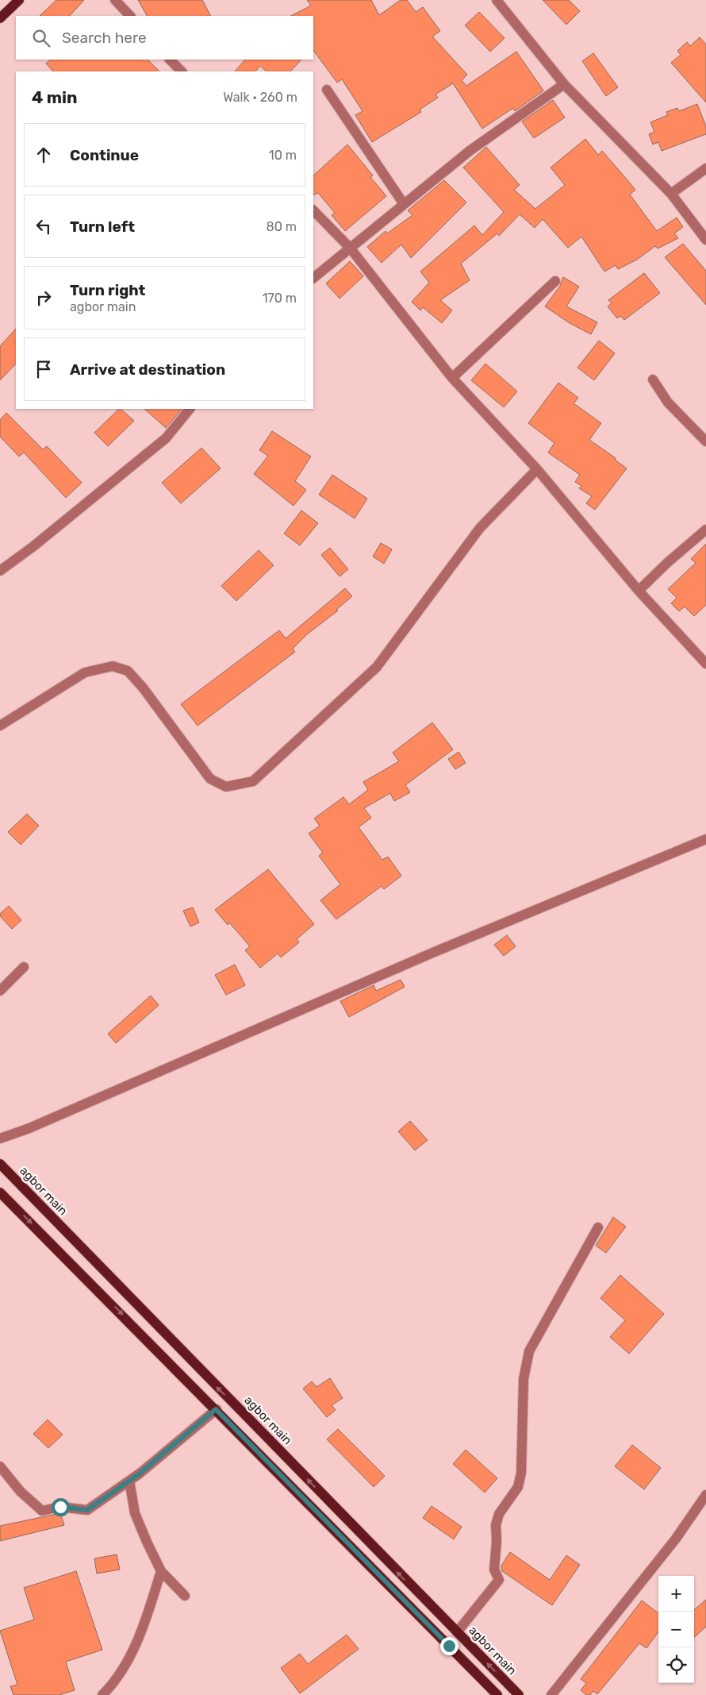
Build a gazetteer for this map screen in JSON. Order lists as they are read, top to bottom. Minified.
{"streets":{"main road":["agbor main"]},"page":{"search":"Search here","heading":["4 min","Walk · 260 m"],"list":[["Continue","10 m"],["Turn left","80 m"],["Turn right","agbor main","170 m"],"Arrive at destination"],"map_buttons":["+","−"]}}
